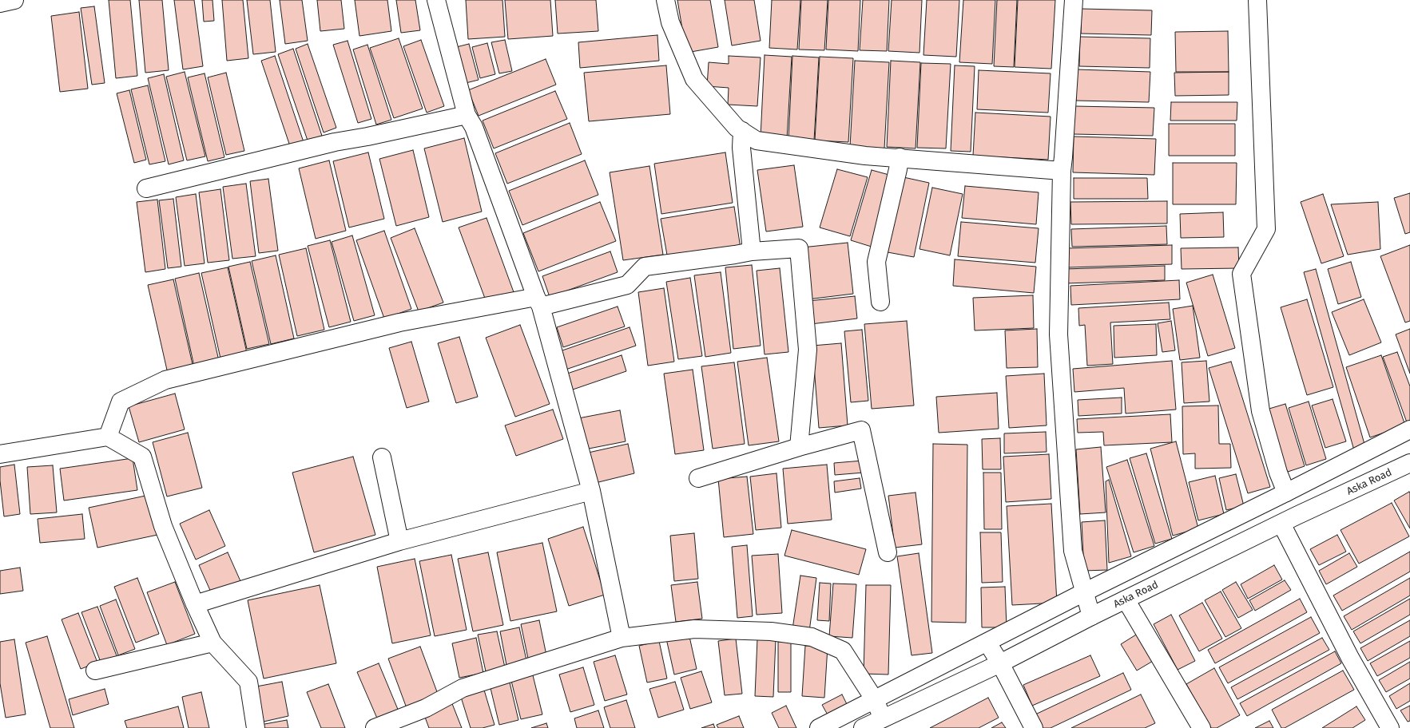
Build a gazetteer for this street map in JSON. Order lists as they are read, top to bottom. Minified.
{"streets":{"main road":["Aska Road"]}}
